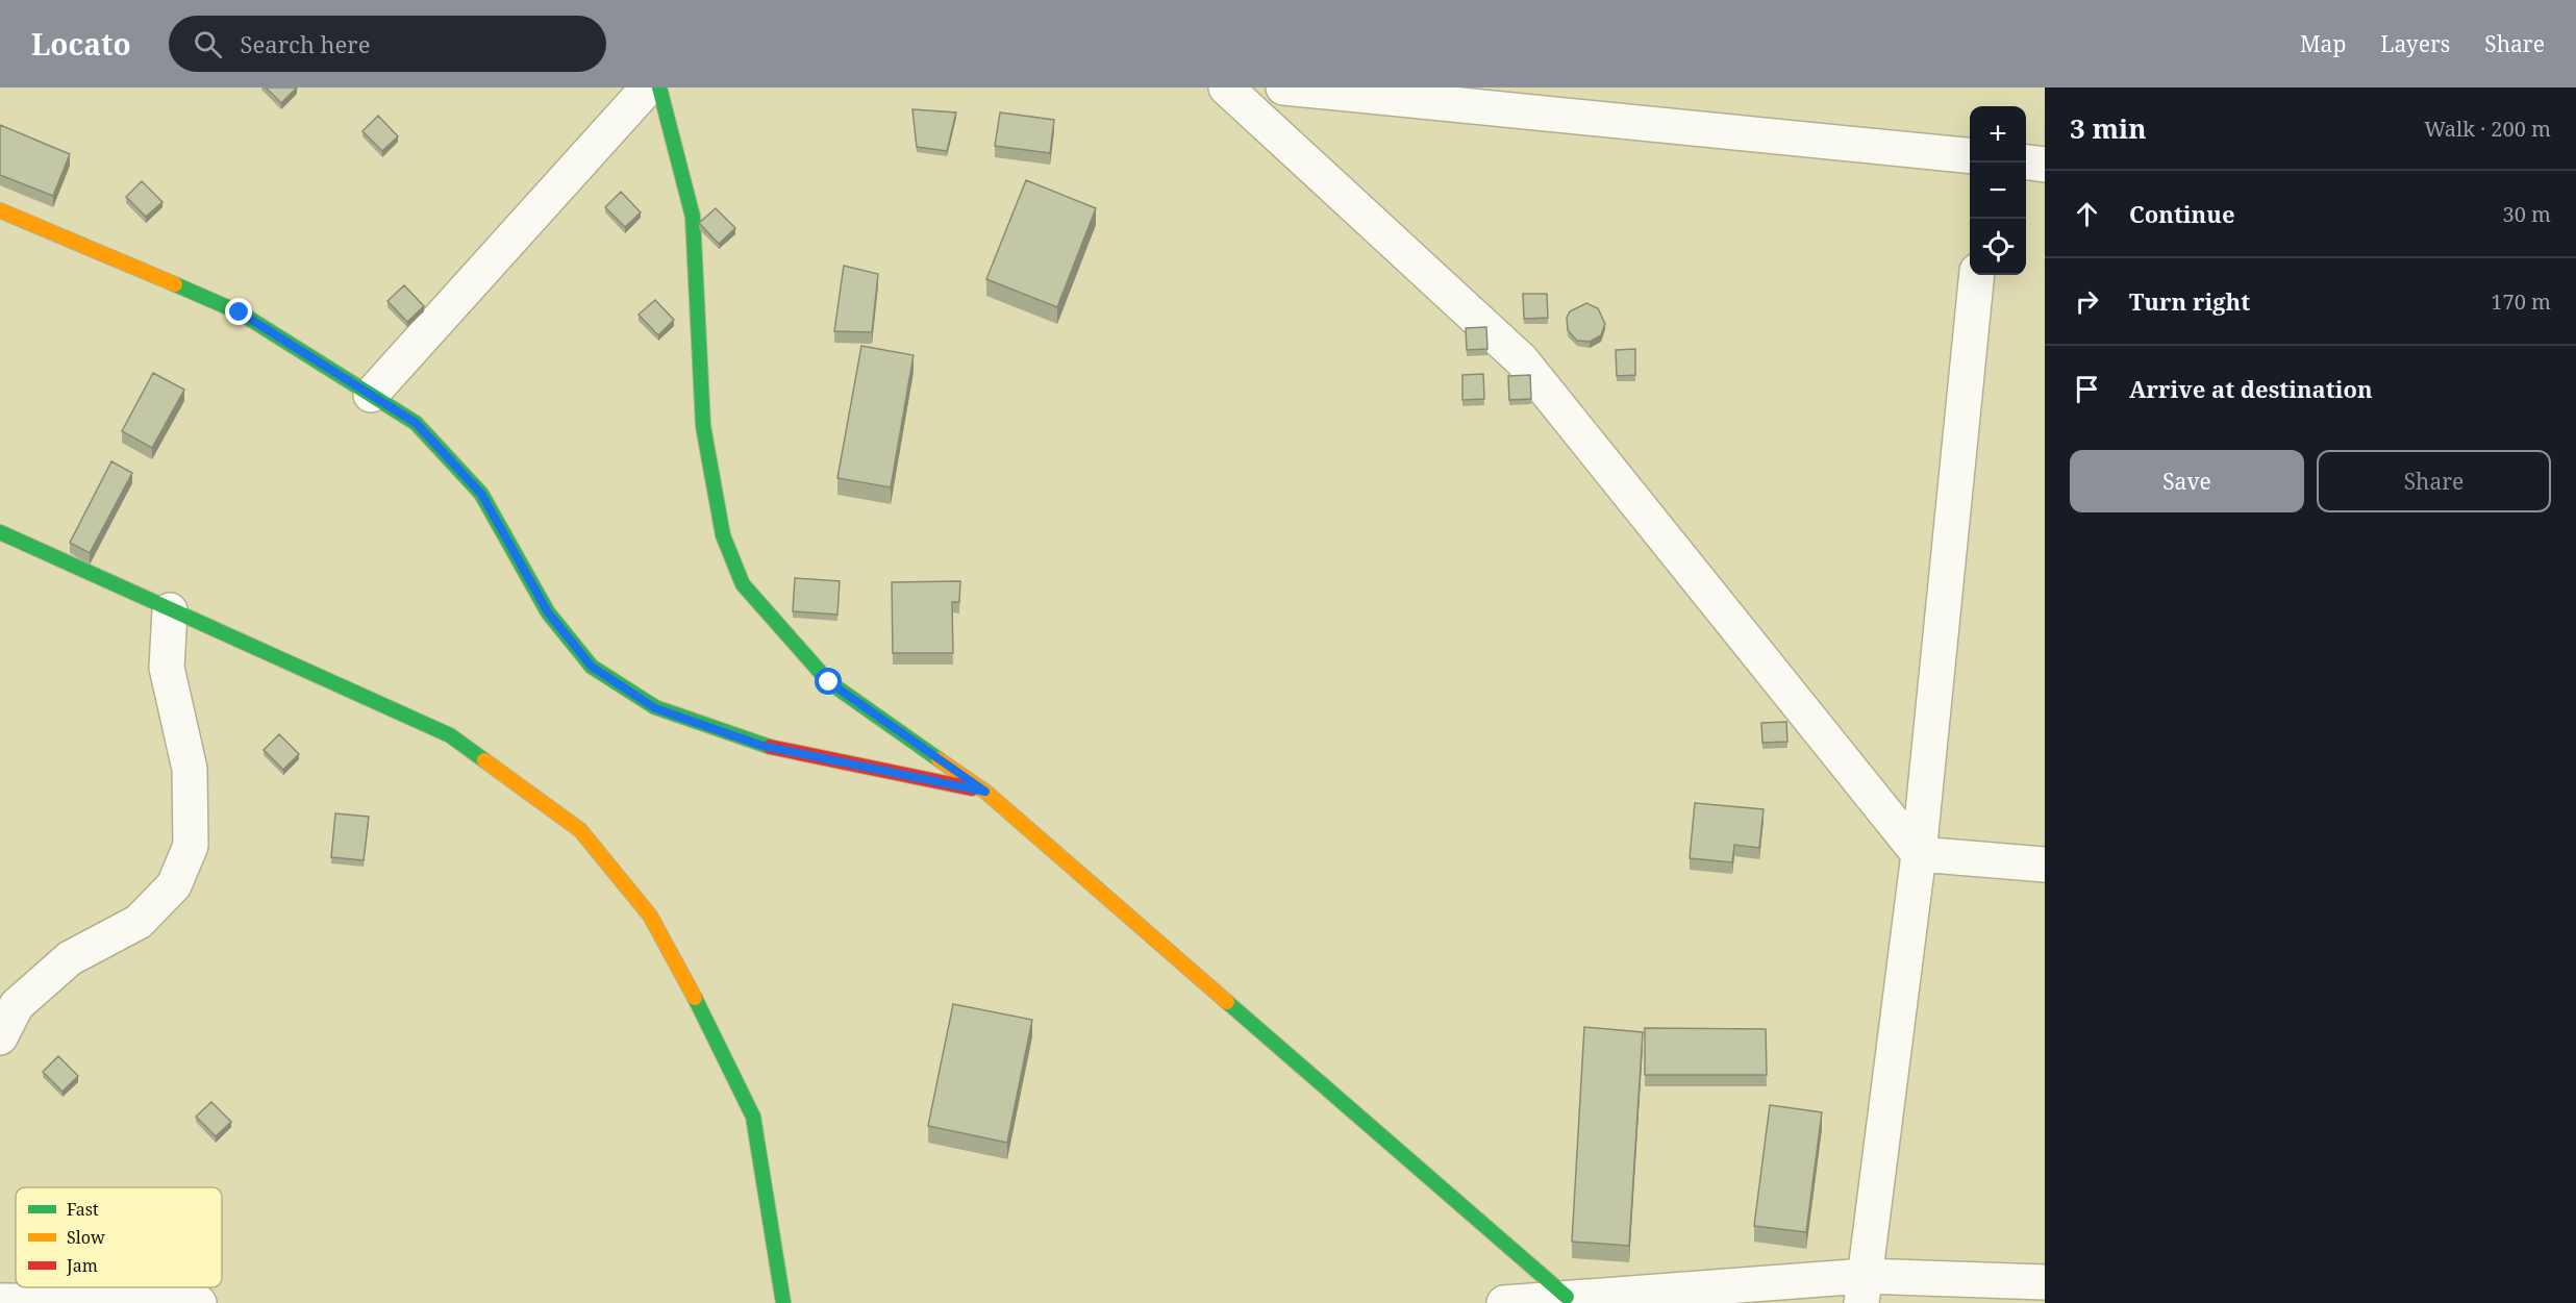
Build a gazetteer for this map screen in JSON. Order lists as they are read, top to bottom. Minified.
{"legend":["Fast","Slow","Jam"],"page":{"header":"Locato","search":"Search here","nav":["Map","Layers","Share"],"heading":["3 min","Walk · 200 m"],"map_buttons":["+","−"],"list":[["Continue","30 m"],["Turn right","170 m"],"Arrive at destination"],"buttons":["Save","Share"]}}
